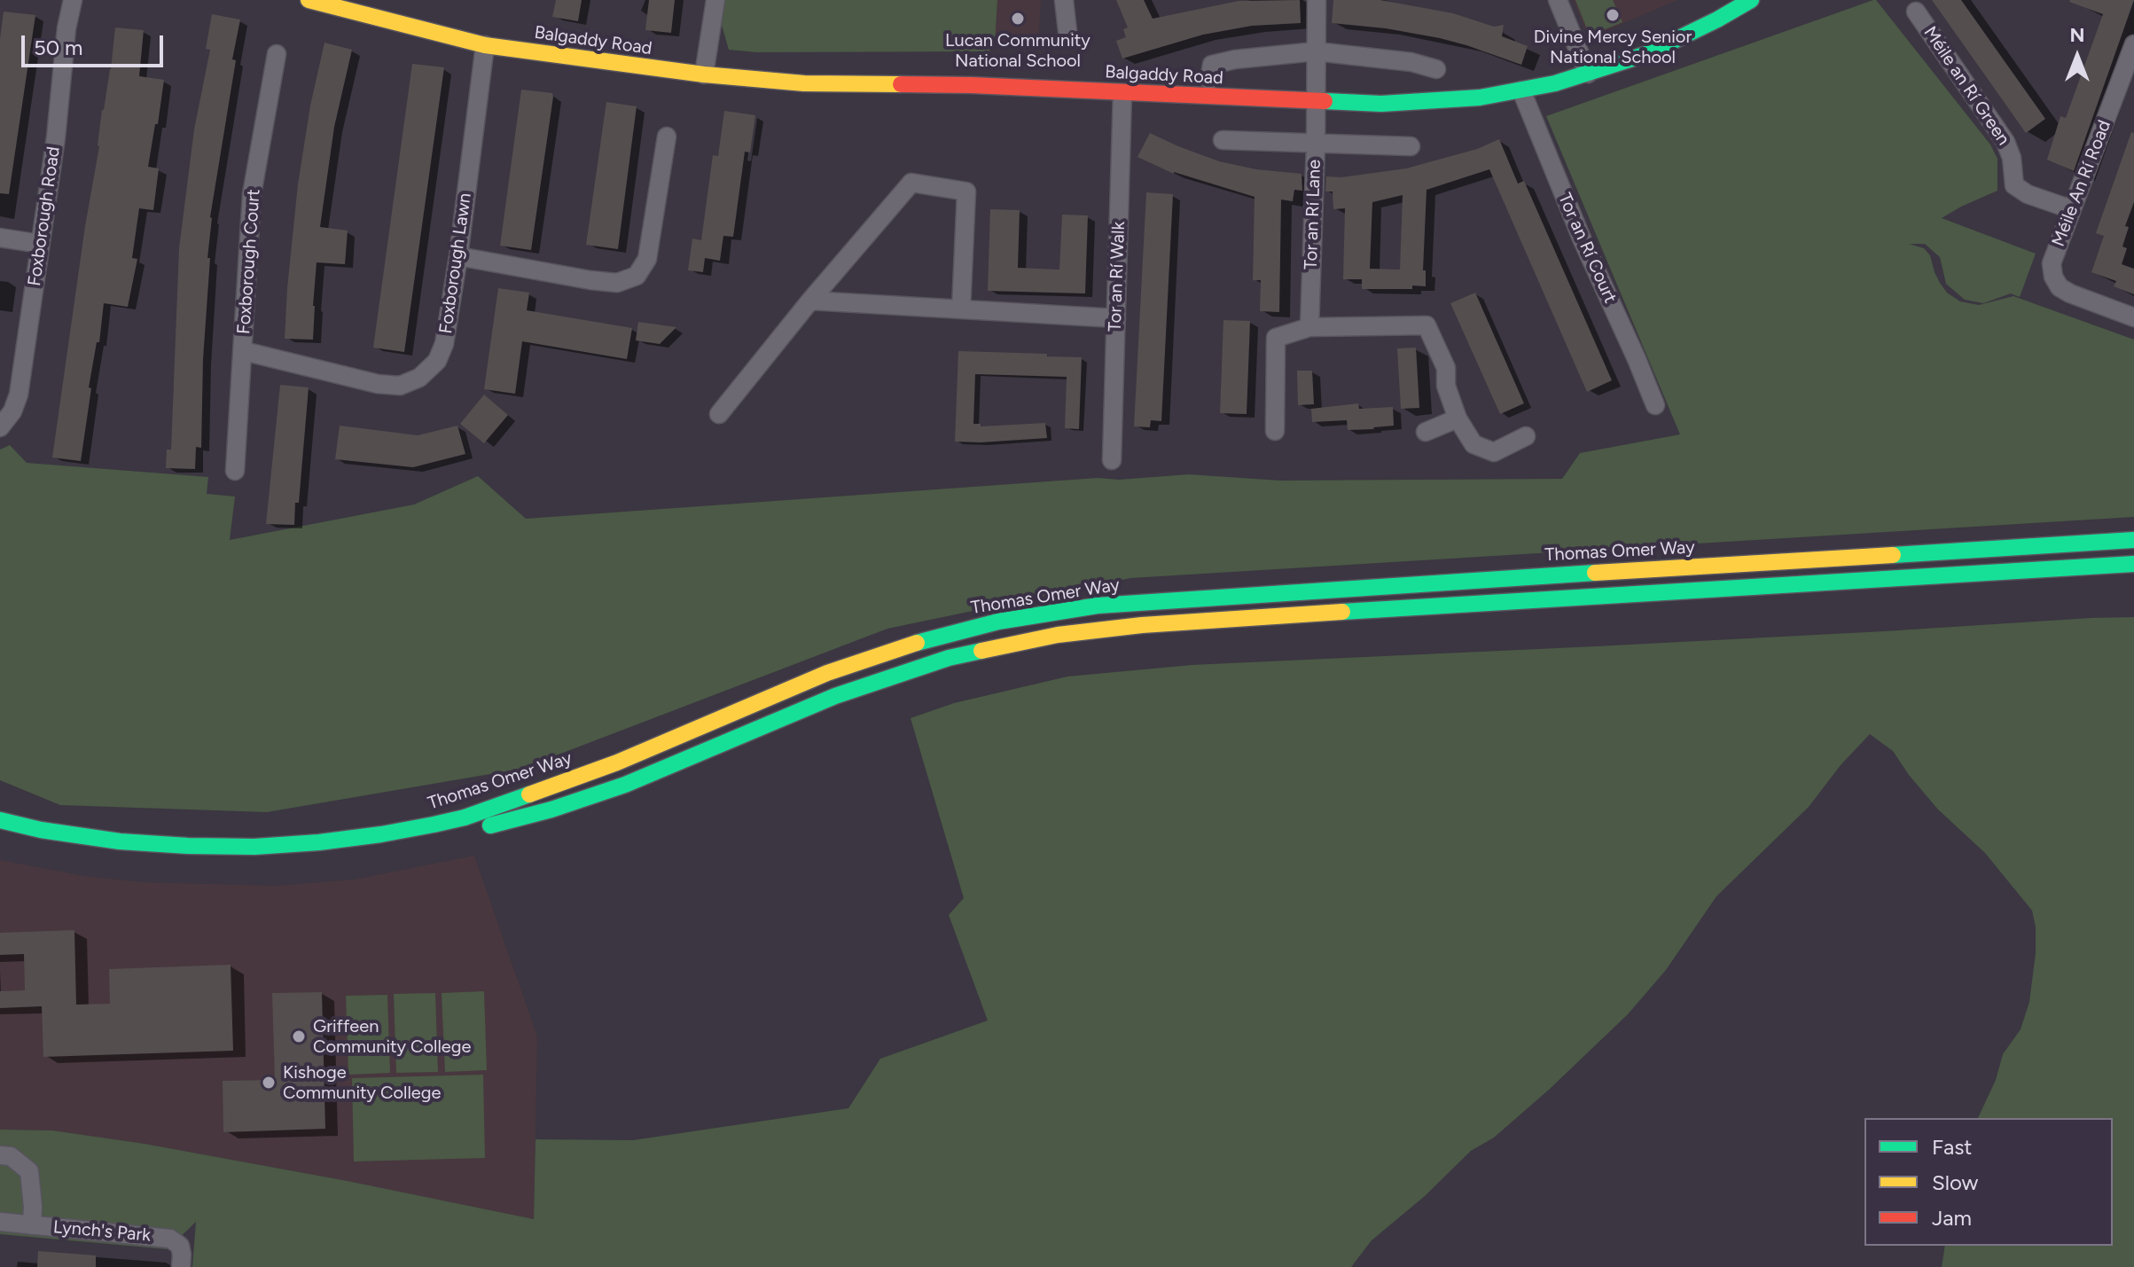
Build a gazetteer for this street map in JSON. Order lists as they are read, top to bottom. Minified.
{"streets":{"street":["Balgaddy Road","Méile an Rí Green","Méile An Rí Road","Tor an Rí Lane","Foxborough Road","Tor an Rí Court","Foxborough Court","Foxborough Lawn","Tor an Rí Walk","Thomas Omer Way","Lynch's Park"]},"crossings":[["Balgaddy Road","Tor an Rí Lane"],["Balgaddy Road","Tor an Rí Court"],["Balgaddy Road","Foxborough Lawn"],["Balgaddy Road","Tor an Rí Walk"],["Méile an Rí Green","Méile An Rí Road"],["Foxborough Court","Foxborough Lawn"]],"places":["Divine Mercy Senior National School","Lucan Community National School","Griffeen Community College","Kishoge Community College"],"legend":["Fast","Slow","Jam"],"scale_bar":"50 m","north":"top"}
